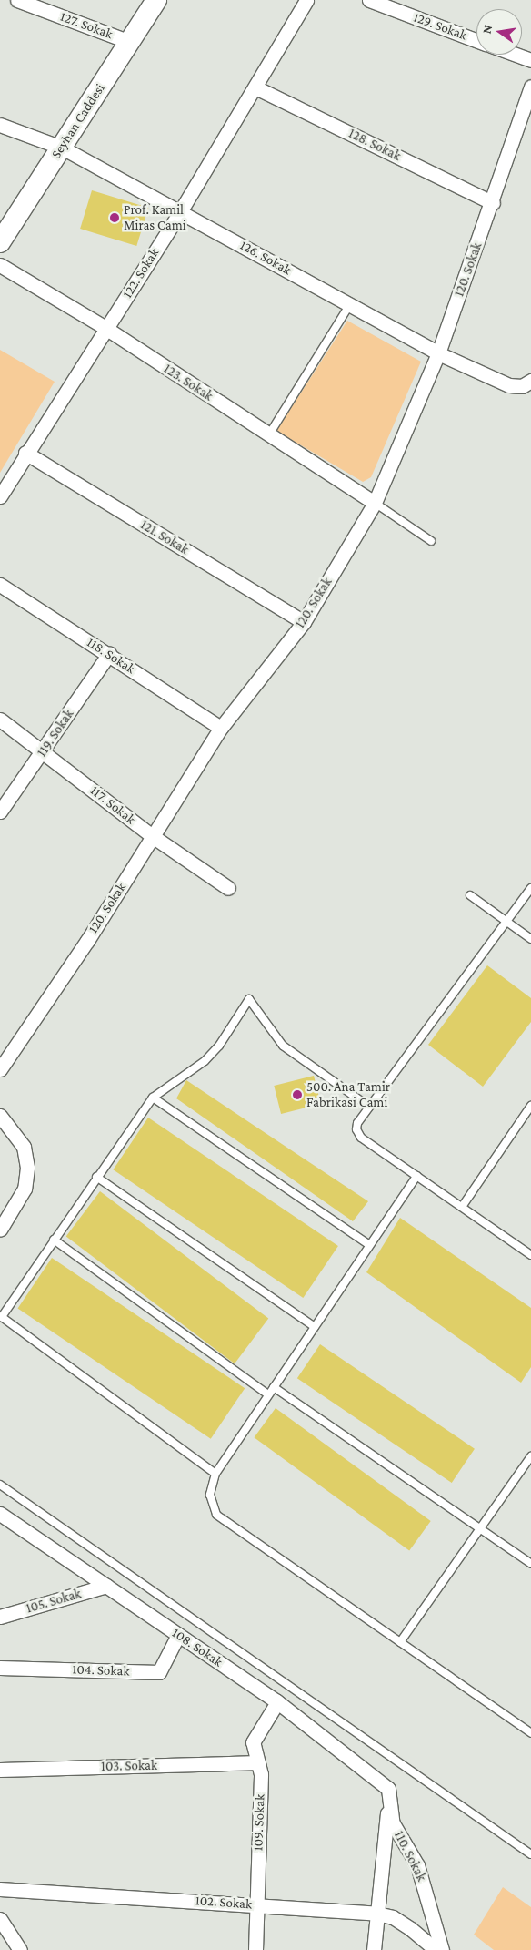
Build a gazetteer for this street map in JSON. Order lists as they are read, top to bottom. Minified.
{"streets":{"main road":["Seyhan Caddesi"],"street":["127. Sokak","129. Sokak","128. Sokak","126. Sokak","120. Sokak","122. Sokak","123. Sokak","121. Sokak","118. Sokak","119. Sokak","117. Sokak","105. Sokak","108. Sokak","104. Sokak","103. Sokak","109. Sokak","110. Sokak","102. Sokak"]},"crossings":[["127. Sokak","Seyhan Caddesi"],["Seyhan Caddesi","126. Sokak"],["128. Sokak","120. Sokak"],["128. Sokak","122. Sokak"],["126. Sokak","120. Sokak"],["126. Sokak","122. Sokak"],["120. Sokak","123. Sokak"],["120. Sokak","121. Sokak"],["120. Sokak","118. Sokak"],["120. Sokak","117. Sokak"],["122. Sokak","123. Sokak"],["122. Sokak","121. Sokak"],["118. Sokak","119. Sokak"],["119. Sokak","117. Sokak"],["105. Sokak","108. Sokak"],["108. Sokak","104. Sokak"],["108. Sokak","109. Sokak"],["108. Sokak","110. Sokak"],["103. Sokak","109. Sokak"],["109. Sokak","102. Sokak"]],"places":["Prof. Kamil Miras Cami","500. Ana Tamir Fabrikasi Cami"],"north":"left"}
